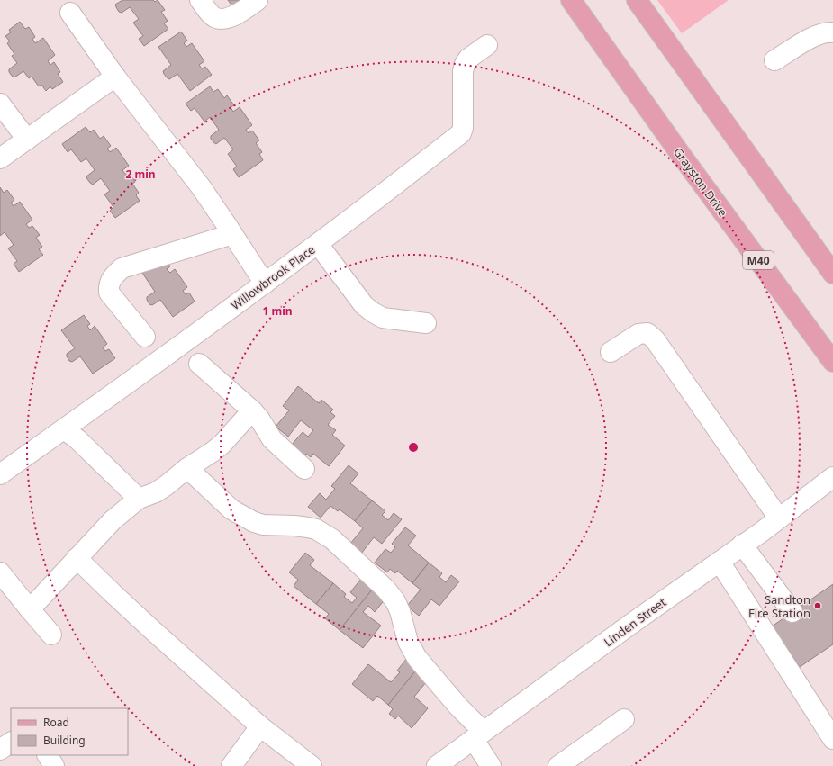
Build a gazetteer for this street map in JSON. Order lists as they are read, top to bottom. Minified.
{"streets":{"main road":["Grayston Drive","M40"],"street":["Willowbrook Place","Linden Street"]},"places":["Sandton Fire Station"],"legend":["Road","Building"],"rings":["2 min","1 min"]}
